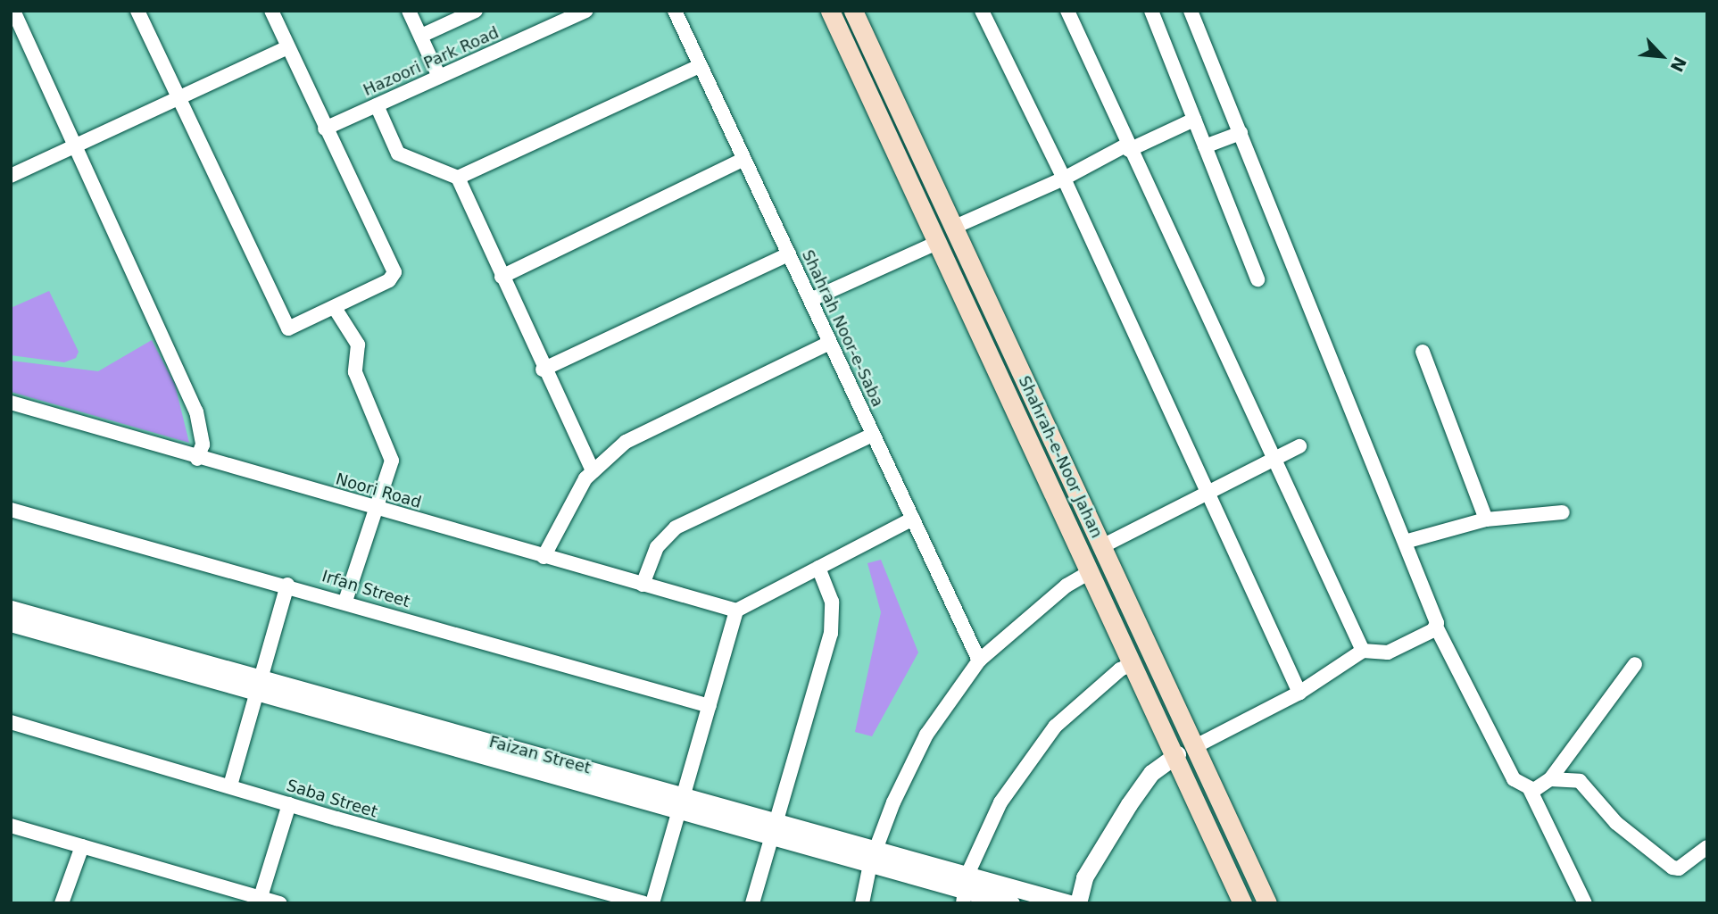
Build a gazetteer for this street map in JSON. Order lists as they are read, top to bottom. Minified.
{"streets":{"main road":["Shahrah-e-Noor Jahan"],"street":["Hazoori Park Road","Shahrah Noor-e-Saba","Noori Road","Irfan Street","Faizan Street","Saba Street"]},"north":"bottom right"}
